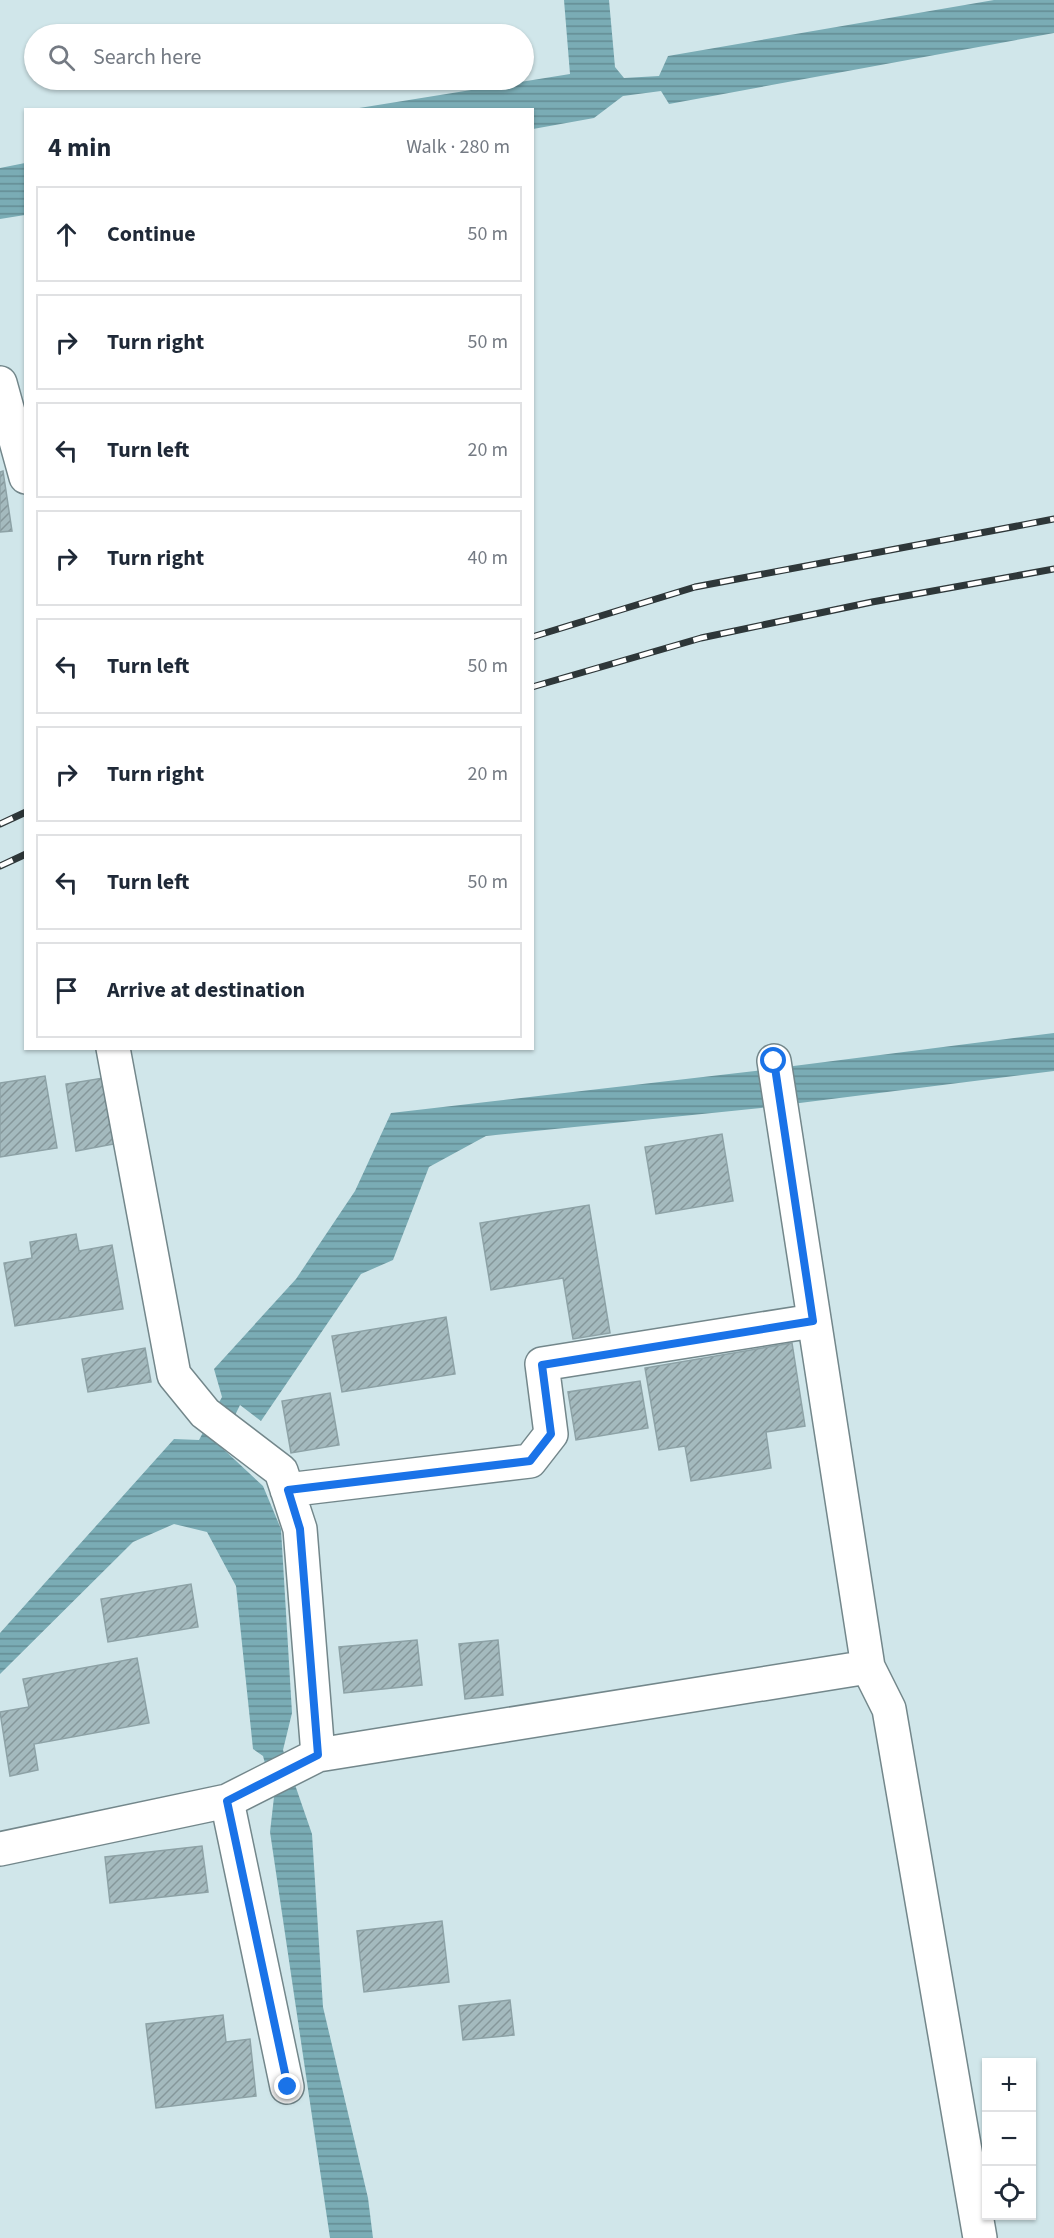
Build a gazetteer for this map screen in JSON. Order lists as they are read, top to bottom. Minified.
{"page":{"search":"Search here","heading":["4 min","Walk · 280 m"],"list":[["Continue","50 m"],["Turn right","50 m"],["Turn left","20 m"],["Turn right","40 m"],["Turn left","50 m"],["Turn right","20 m"],["Turn left","50 m"],"Arrive at destination"],"map_buttons":["+","−"]}}
